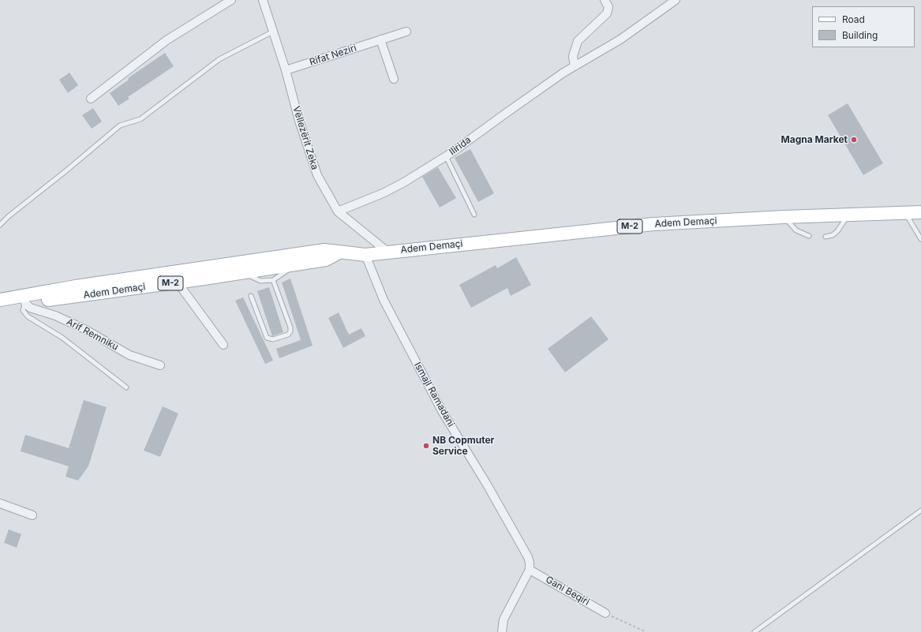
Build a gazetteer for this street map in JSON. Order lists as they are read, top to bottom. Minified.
{"streets":{"main road":["Adem Demaçi","M-2"],"street":["Rifat Neziri","Vëllezërit Zeka","Ilirida","Arif Remniku","Ismajl Ramadani","Gani Beqiri"]},"crossings":[["Rifat Neziri","Vëllezërit Zeka"],["Vëllezërit Zeka","Ilirida"],["Vëllezërit Zeka","Adem Demaçi"],["Adem Demaçi","Arif Remniku"],["Adem Demaçi","Ismajl Ramadani"],["Ismajl Ramadani","Gani Beqiri"]],"places":["Magna Market","NB Copmuter Service"],"legend":["Road","Building"]}
